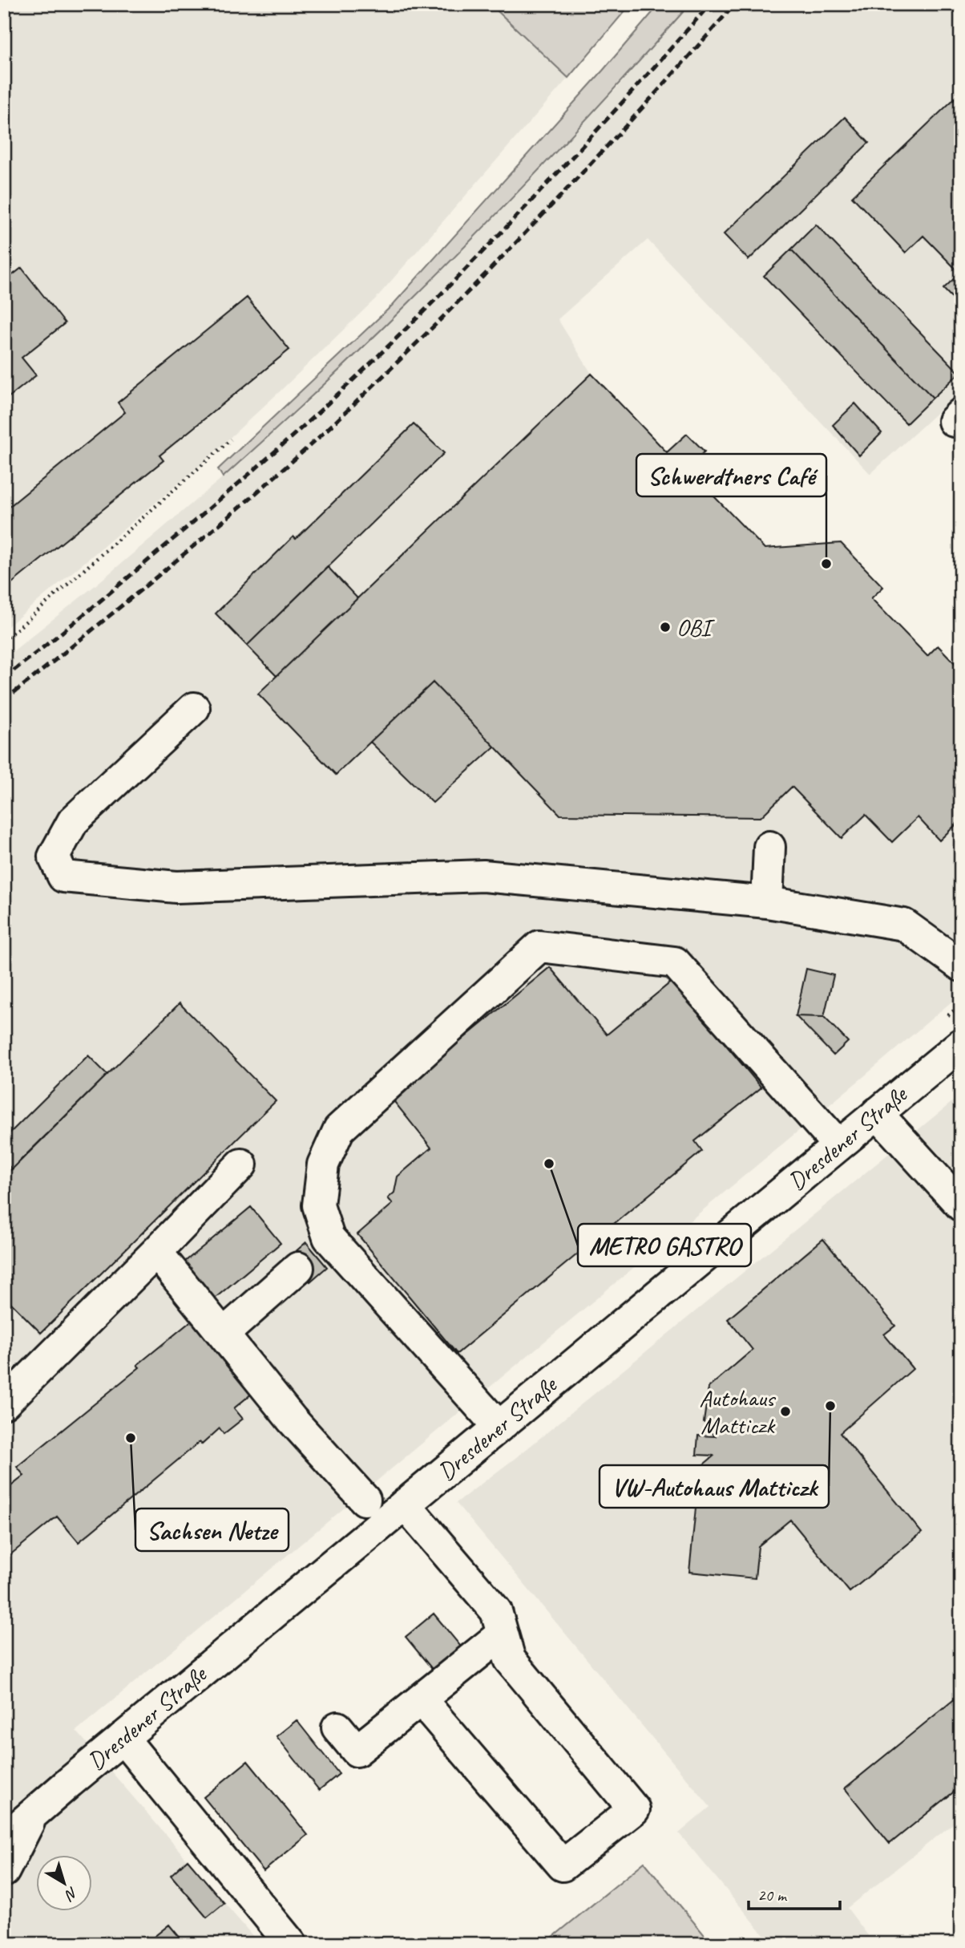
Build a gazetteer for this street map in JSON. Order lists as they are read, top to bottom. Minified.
{"streets":{"main road":["Dresdener Straße"]},"places":["Schwerdtners Café","OBI","METRO GASTRO","VW-Autohaus Matticzk","Autohaus Matticzk","Sachsen Netze"],"scale_bar":"20 m","north":"bottom right"}
